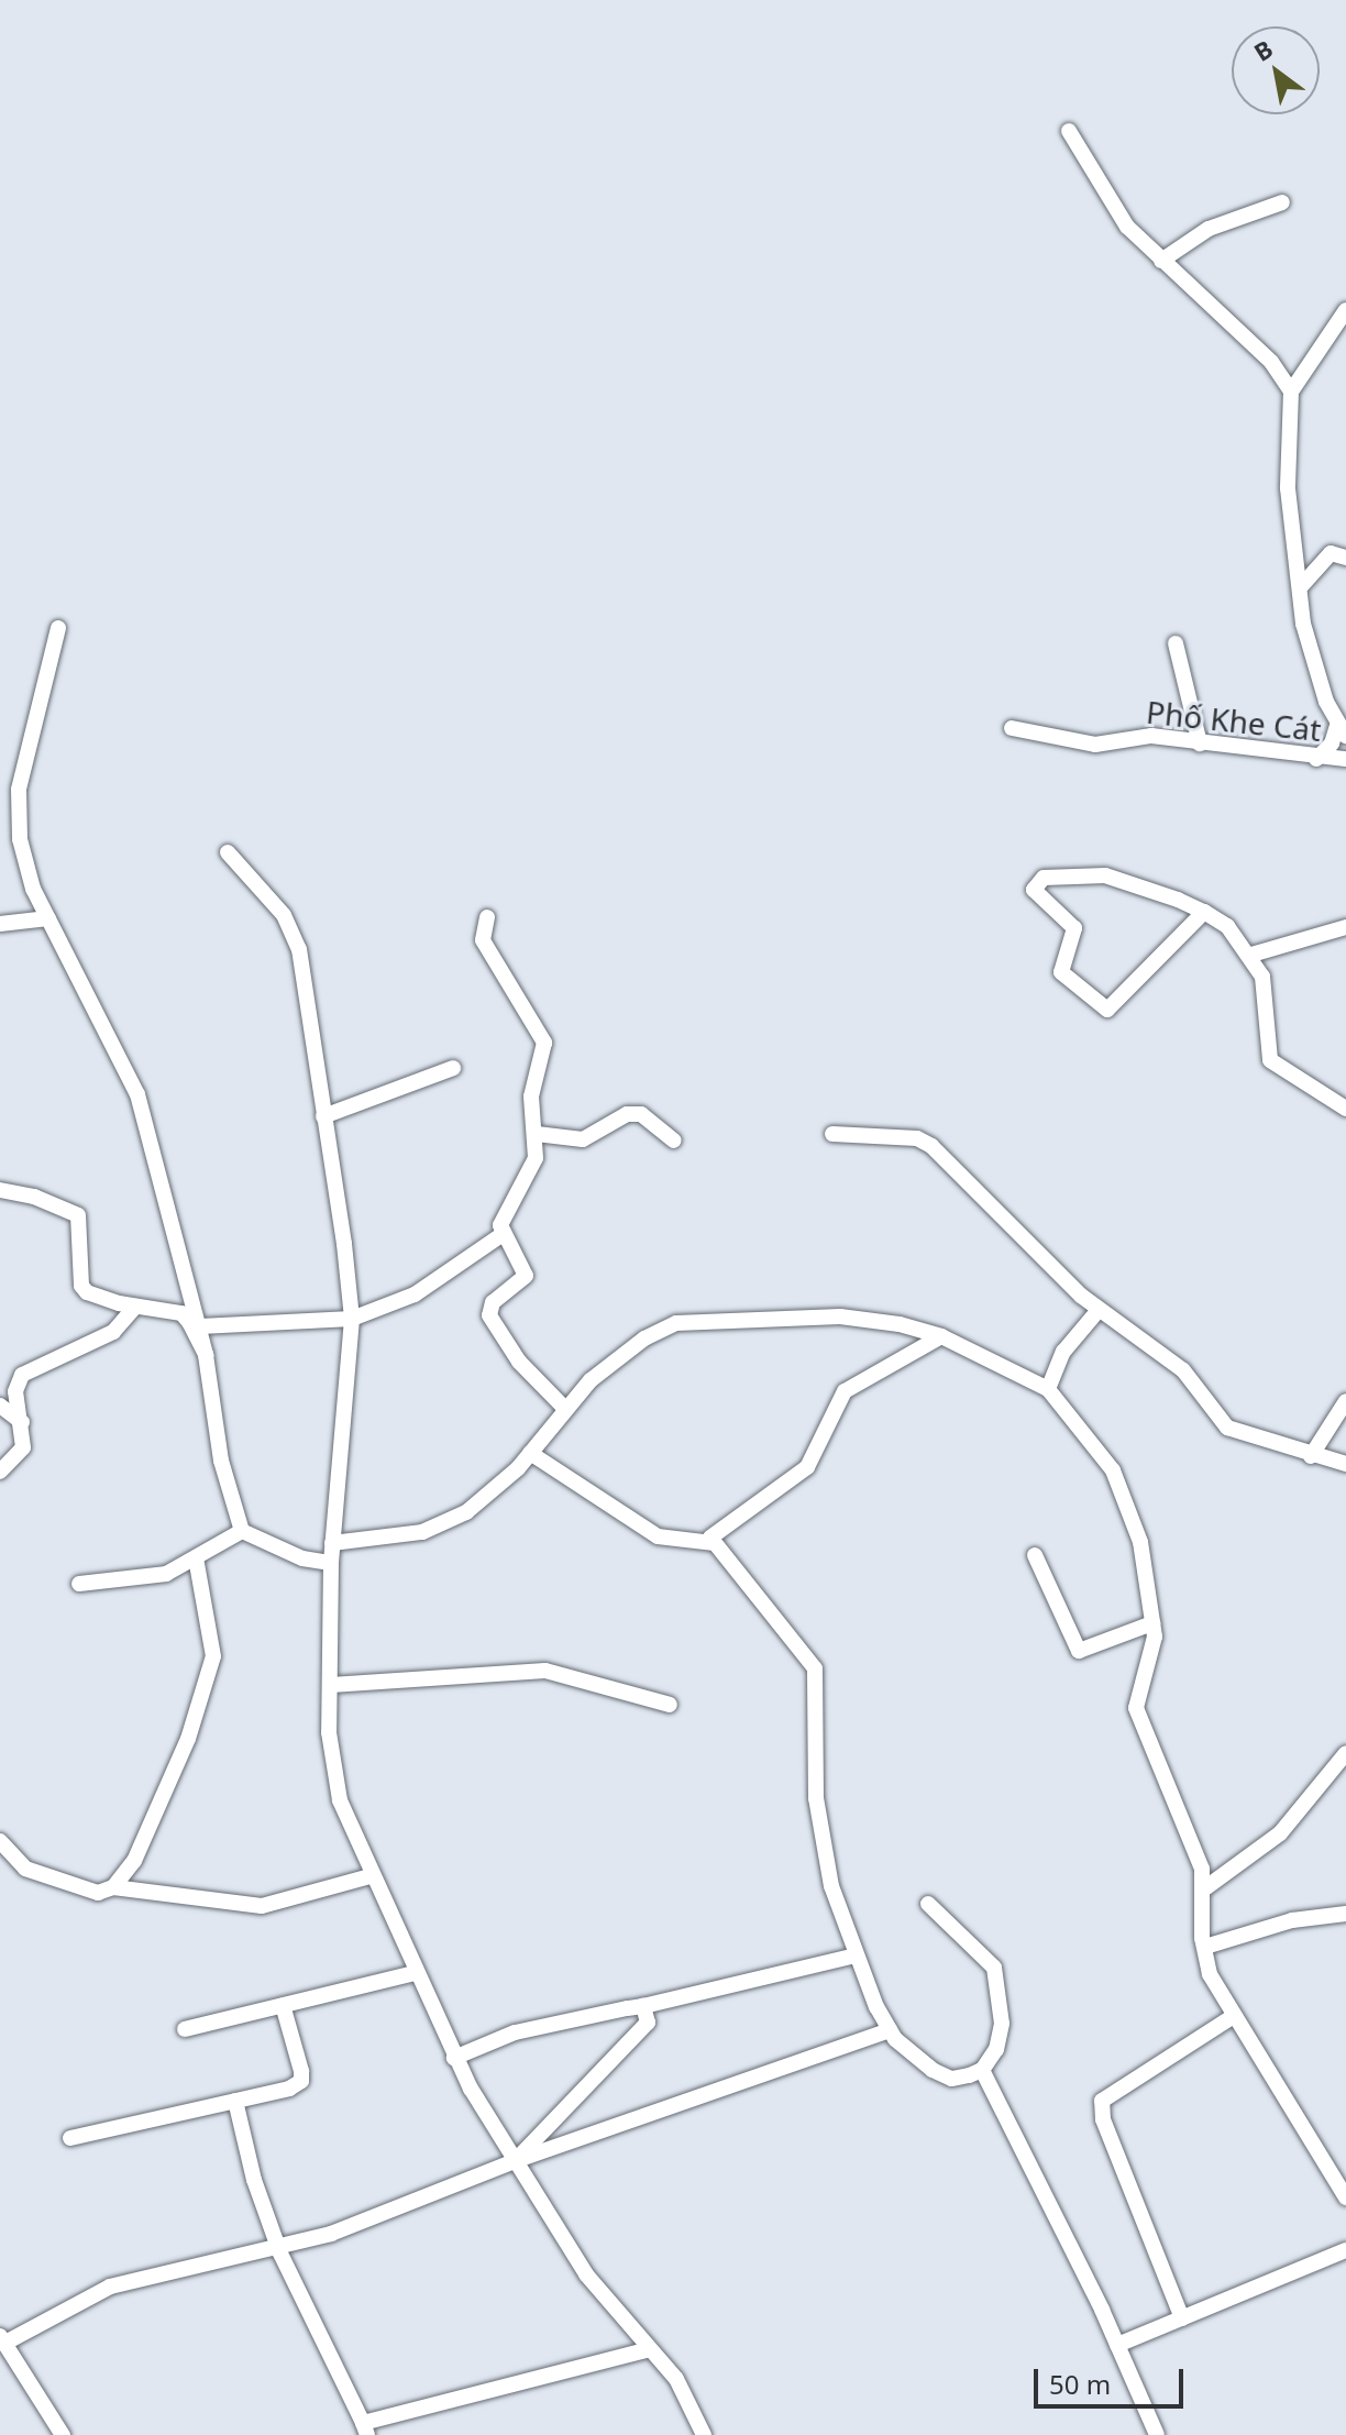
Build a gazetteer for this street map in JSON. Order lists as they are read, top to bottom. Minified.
{"streets":{"street":["Phố Khe Cát"]},"scale_bar":"50 m","north":"top left"}
